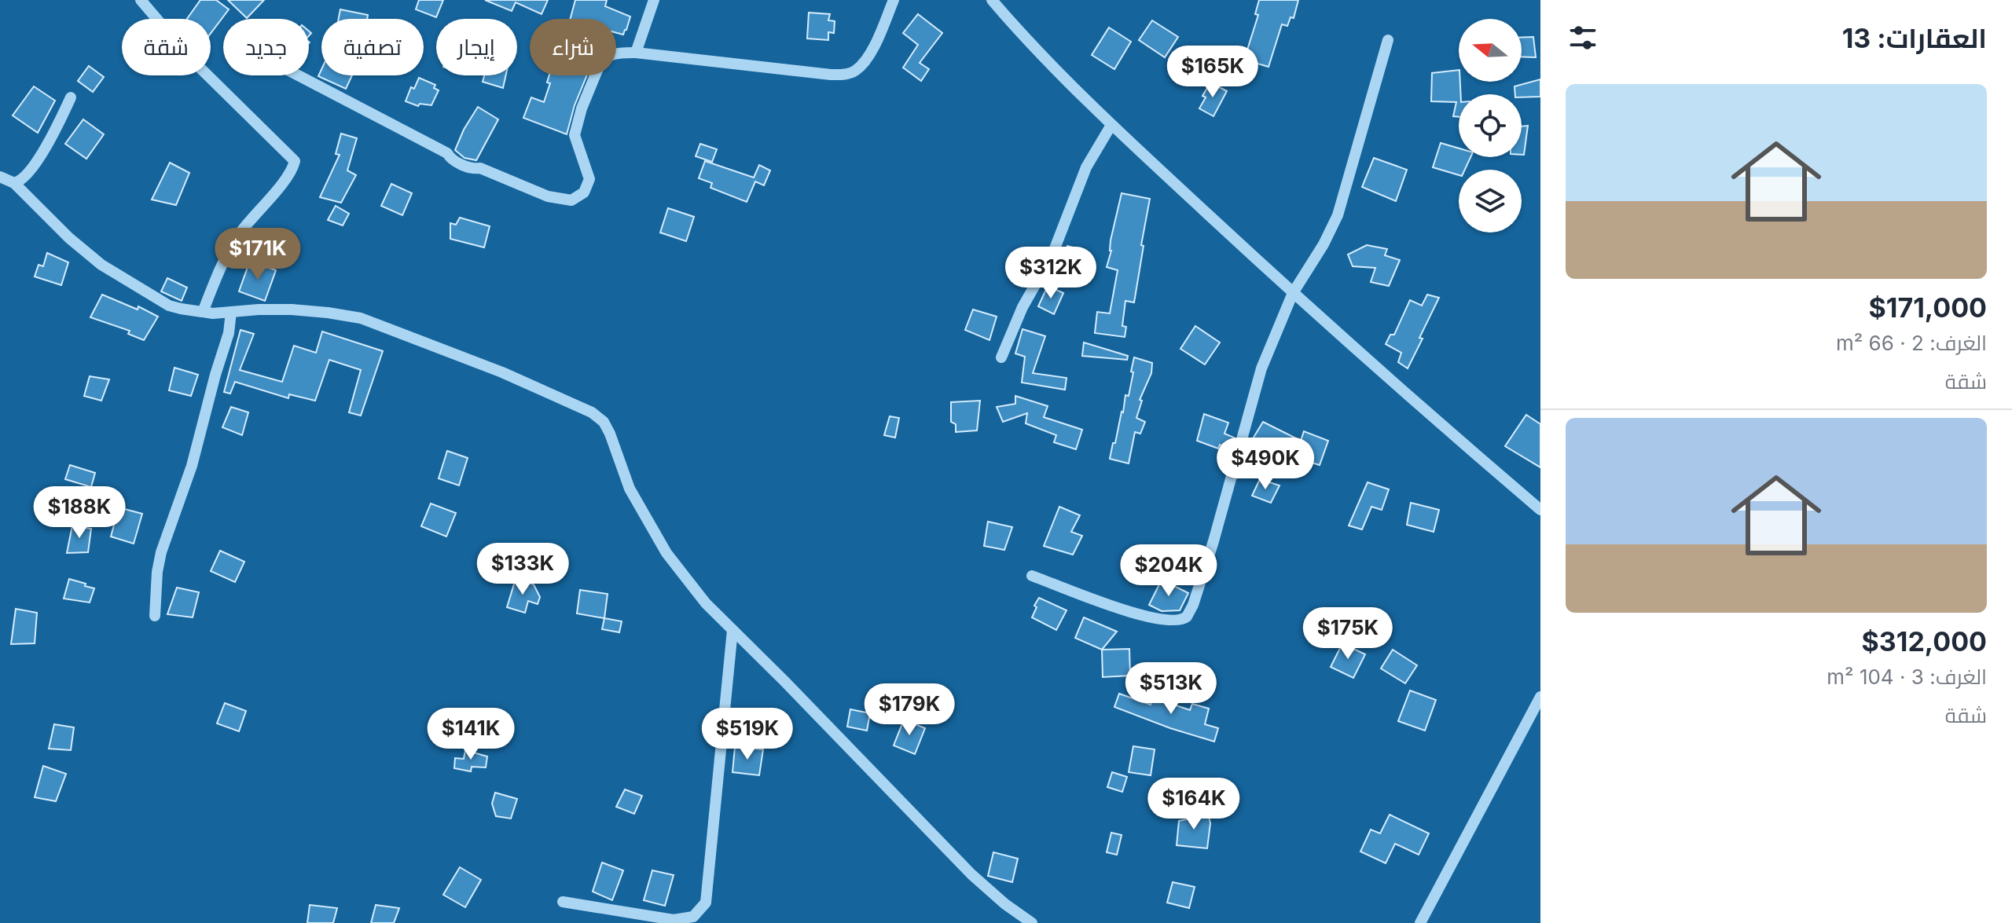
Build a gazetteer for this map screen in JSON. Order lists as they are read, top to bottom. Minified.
{"north":"left","page":{"heading":"العقارات: 13","chip":["شراء","إيجار","تصفية","جديد","شقة"],"price":["$165K","$171K","$312K","$490K","$188K","$133K","$204K","$175K","$513K","$179K","$141K","$519K","$164K"],"list":[{"name":"$171,000","note":"الغرف: 2 · 66 m² · شقة"},{"name":"$312,000","note":"الغرف: 3 · 104 m² · شقة"}]}}
